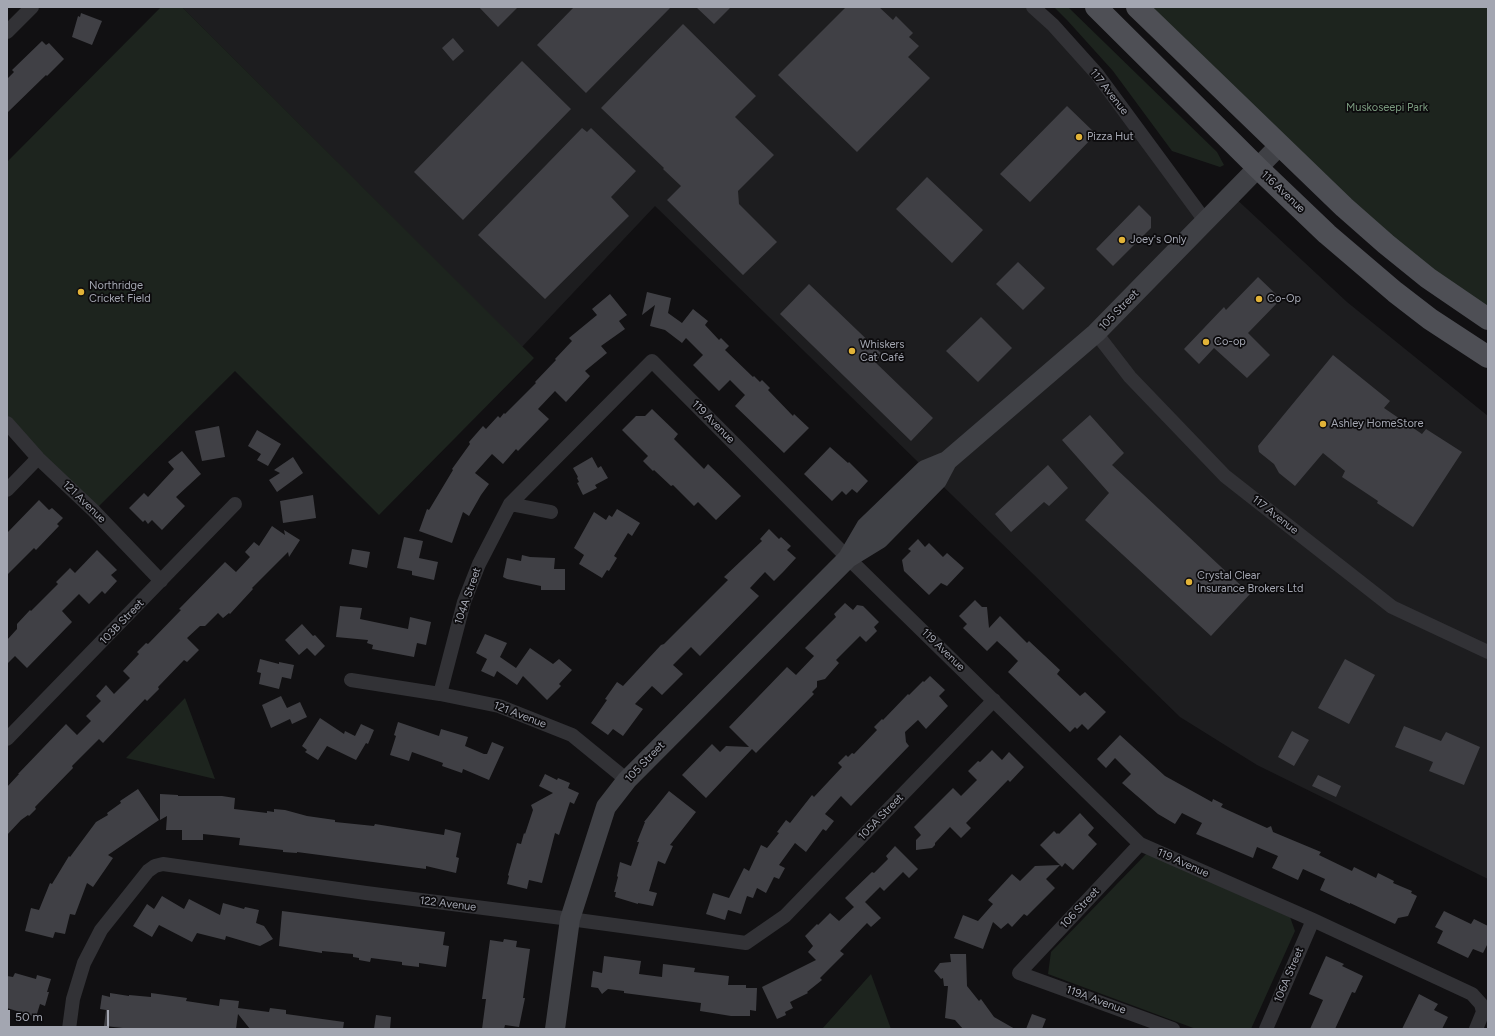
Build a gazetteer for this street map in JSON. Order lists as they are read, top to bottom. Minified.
{"streets":{"main road":["116 Avenue"],"street":["117 Avenue","105 Street","119 Avenue","121 Avenue","104A Street","103B Street","105A Street","122 Avenue","106 Street","106A Street","119A Avenue"]},"crossings":[["117 Avenue","105 Street"],["116 Avenue","105 Street"],["105 Street","119 Avenue"],["105 Street","121 Avenue"],["105 Street","122 Avenue"],["119 Avenue","104A Street"],["119 Avenue","105A Street"],["119 Avenue","106 Street"],["119 Avenue","106A Street"],["121 Avenue","104A Street"],["121 Avenue","103B Street"],["105A Street","122 Avenue"],["106 Street","119A Avenue"]],"parks":["Muskoseepi Park"],"places":["Pizza Hut","Joey's Only","Northridge Cricket Field","Co-Op","Co-op","Whiskers Cat Café","Ashley HomeStore","Crystal Clear Insurance Brokers Ltd"],"scale_bar":"50 m"}
